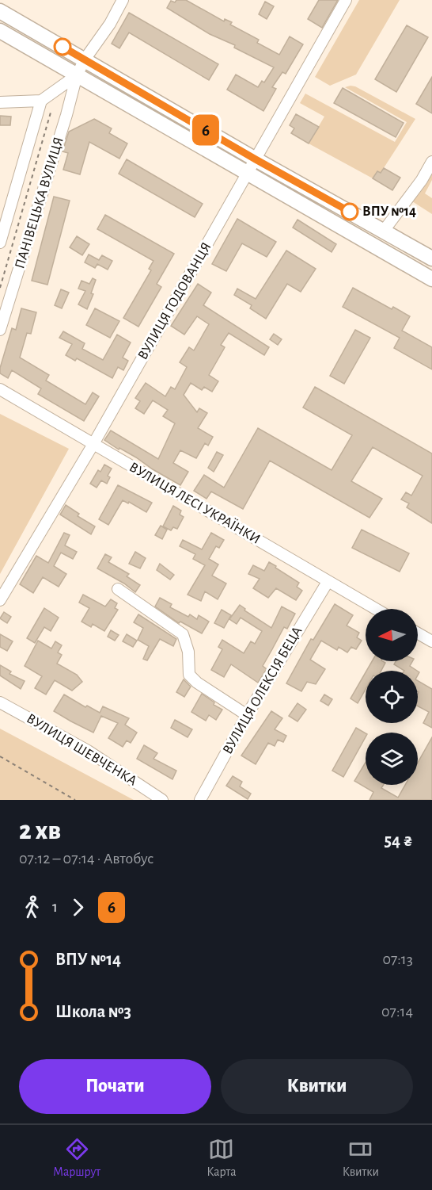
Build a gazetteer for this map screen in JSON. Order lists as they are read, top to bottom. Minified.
{"streets":{"street":["ПАНІВЕЦЬКА ВУЛИЦЯ","ВУЛИЦЯ ГОДОВАНЦЯ","ВУЛИЦЯ ЛЕСІ УКРАЇНКИ","ВУЛИЦЯ ОЛЕКСІЯ БЕЦА","ВУЛИЦЯ ШЕВЧЕНКА"]},"crossings":[["ВУЛИЦЯ ГОДОВАНЦЯ","ВУЛИЦЯ ЛЕСІ УКРАЇНКИ"],["ВУЛИЦЯ ЛЕСІ УКРАЇНКИ","ВУЛИЦЯ ОЛЕКСІЯ БЕЦА"]],"places":["ВПУ №14"],"lines":["bus line 6"],"north":"left","page":{"on_map":"6","heading":["2 хв","07:12 – 07:14 · Автобус","54 ₴"],"legs":["1","6"],"list":[{"name":"ВПУ №14","value":"07:13"},{"name":"Школа №3","value":"07:14"}],"buttons":["Почати","Квитки"],"tabs":["Маршрут","Карта","Квитки"]}}
